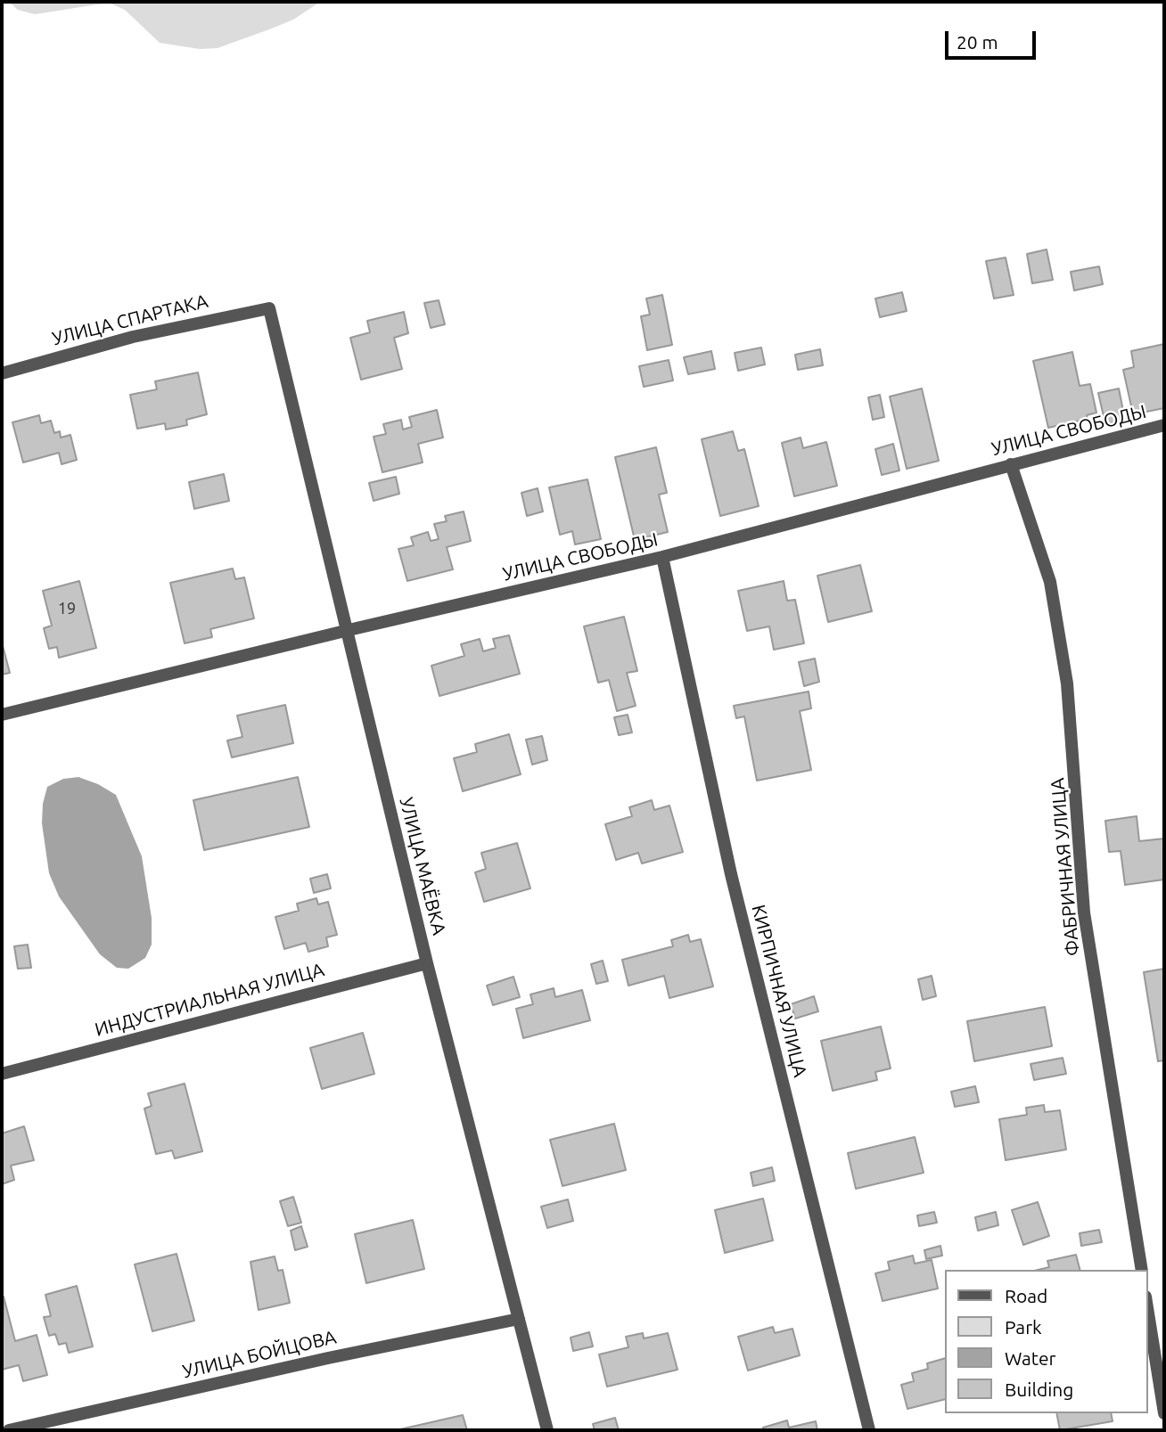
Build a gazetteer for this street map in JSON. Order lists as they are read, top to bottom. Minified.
{"streets":{"street":["УЛИЦА СПАРТАКА","УЛИЦА СВОБОДЫ","УЛИЦА МАЁВКА","ФАБРИЧНАЯ УЛИЦА","КИРПИЧНАЯ УЛИЦА","ИНДУСТРИАЛЬНАЯ УЛИЦА","УЛИЦА БОЙЦОВА"]},"crossings":[["УЛИЦА СПАРТАКА","УЛИЦА МАЁВКА"],["УЛИЦА СВОБОДЫ","УЛИЦА МАЁВКА"],["УЛИЦА СВОБОДЫ","ФАБРИЧНАЯ УЛИЦА"],["УЛИЦА СВОБОДЫ","КИРПИЧНАЯ УЛИЦА"],["УЛИЦА МАЁВКА","ИНДУСТРИАЛЬНАЯ УЛИЦА"],["УЛИЦА МАЁВКА","УЛИЦА БОЙЦОВА"]],"house_numbers":["19"],"legend":["Road","Park","Water","Building"],"scale_bar":"20 m"}
